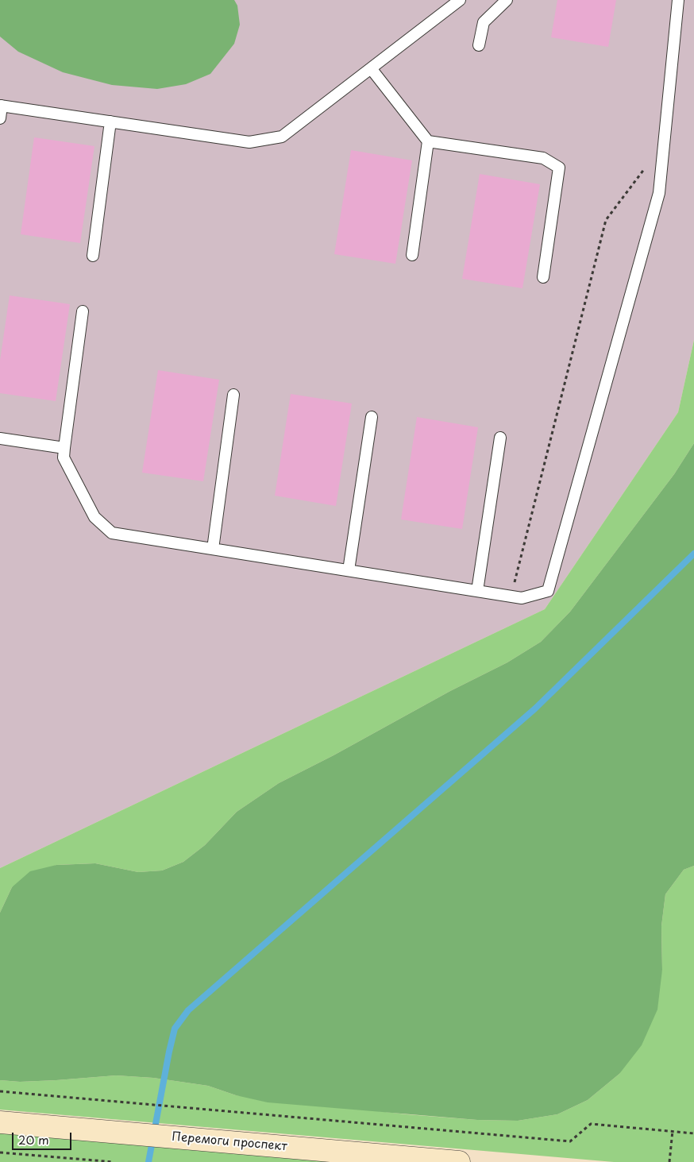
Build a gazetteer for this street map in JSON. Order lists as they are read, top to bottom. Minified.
{"streets":{"main road":["Перемоги проспект"]},"scale_bar":"20 m"}
